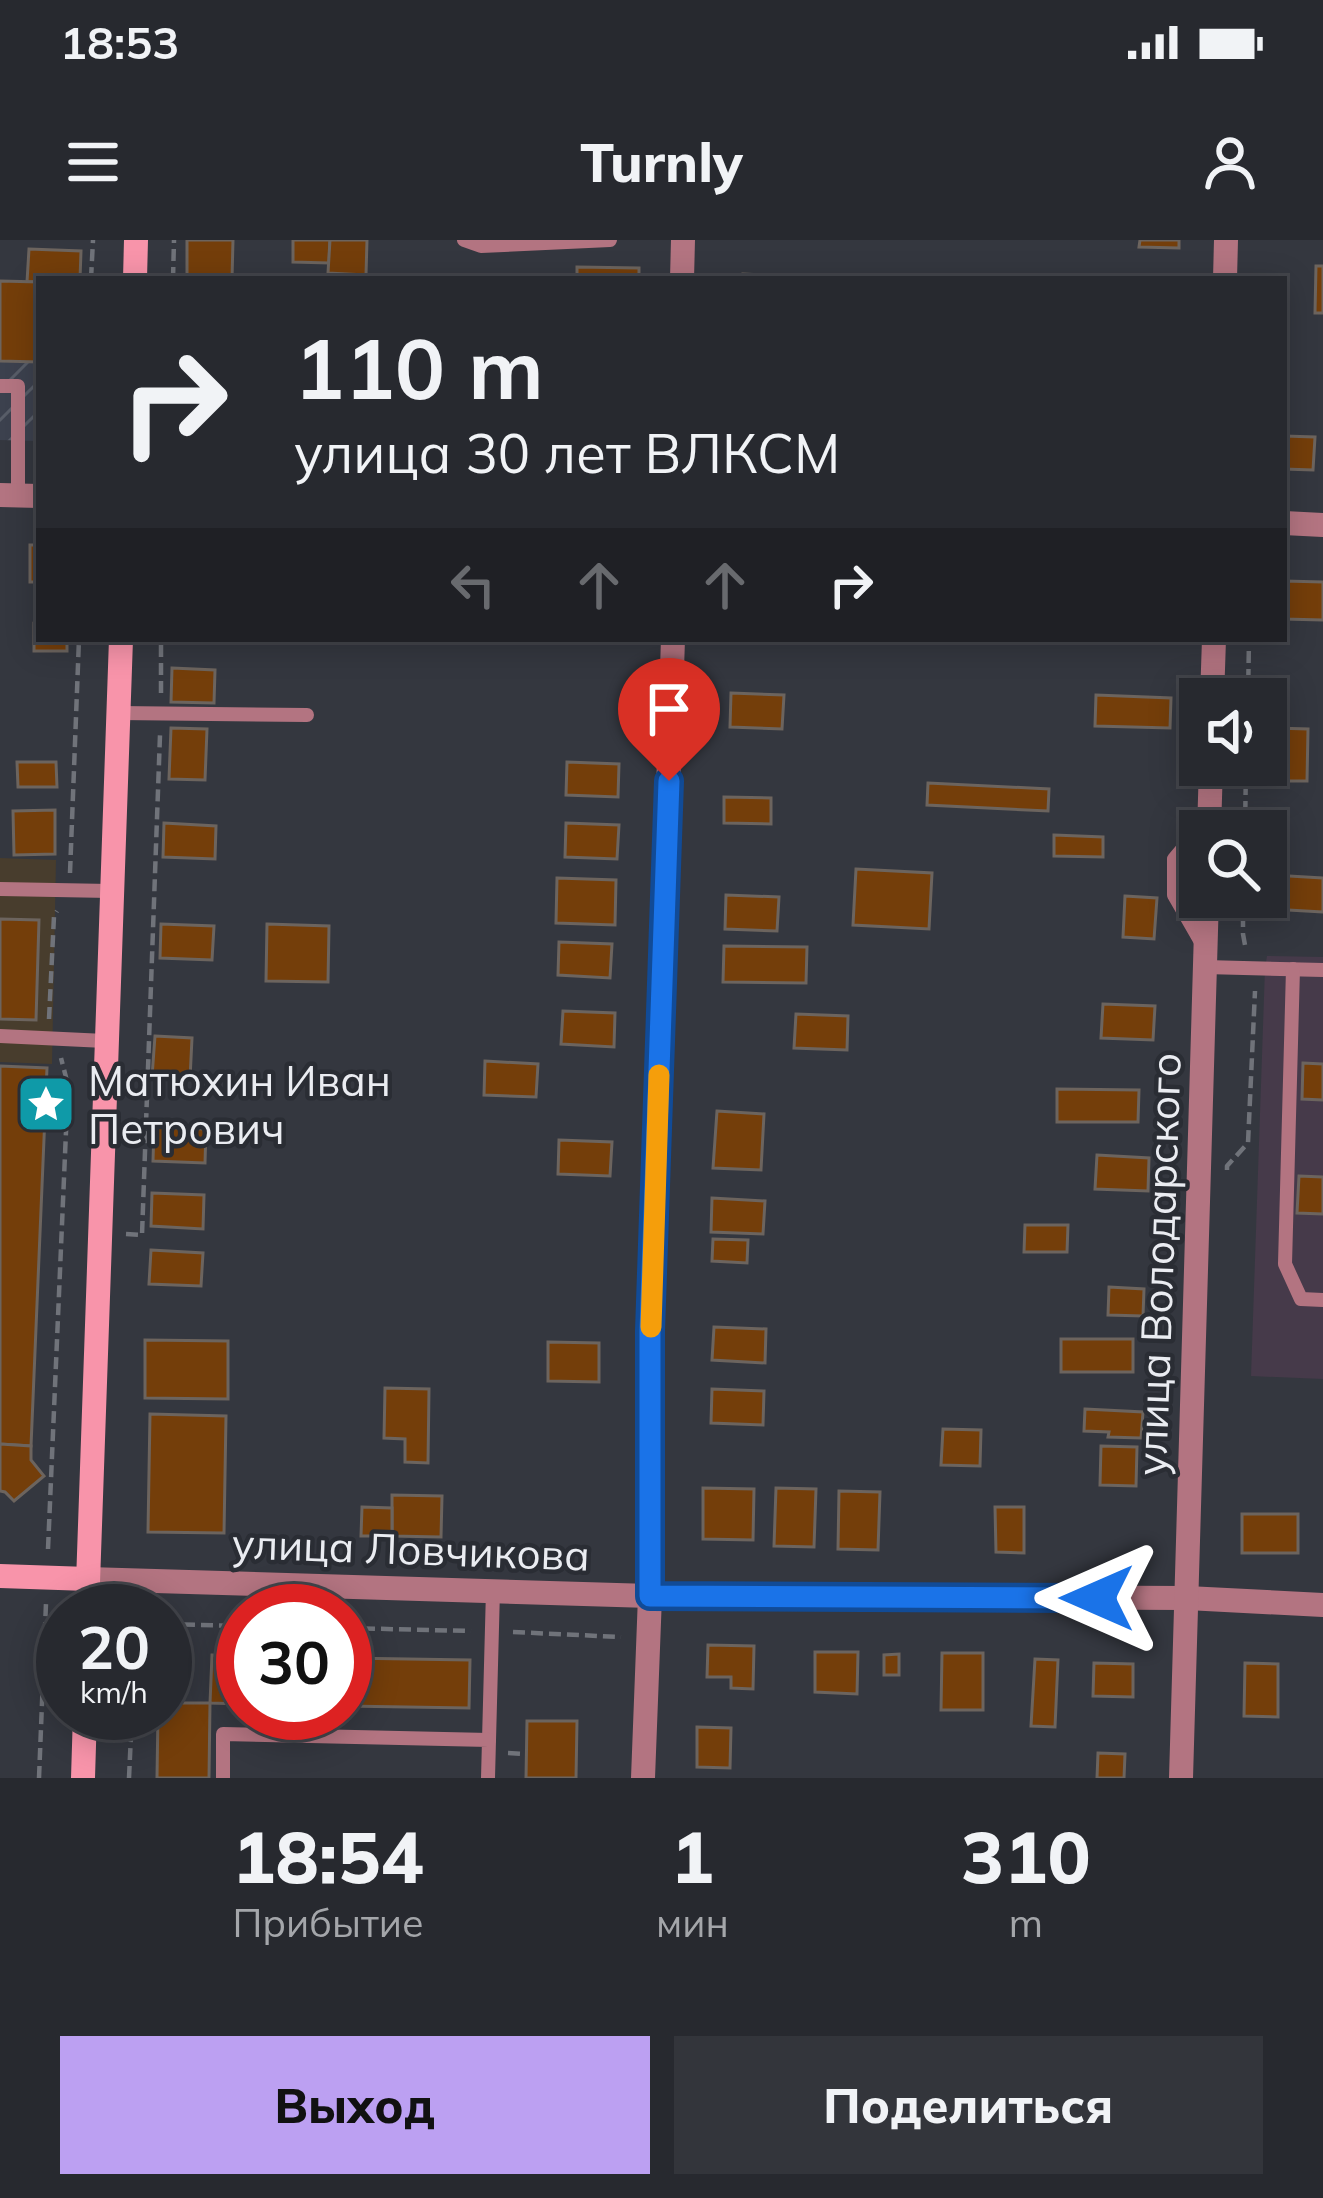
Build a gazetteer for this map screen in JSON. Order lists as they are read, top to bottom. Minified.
{"streets":{"street":["улица Володарского","улица Ловчикова"]},"crossings":[["улица Володарского","улица Ловчикова"]],"places":{"place":["Матюхин Иван Петрович"]},"page":{"status":"18:53","header":"Turnly","turn":["110 m","улица 30 лет ВЛКСМ"],"speed":"20 km/h","limit":"30","eta":["18:54","Прибытие","1","мин","310","m"],"buttons":["Выход","Поделиться"]}}
